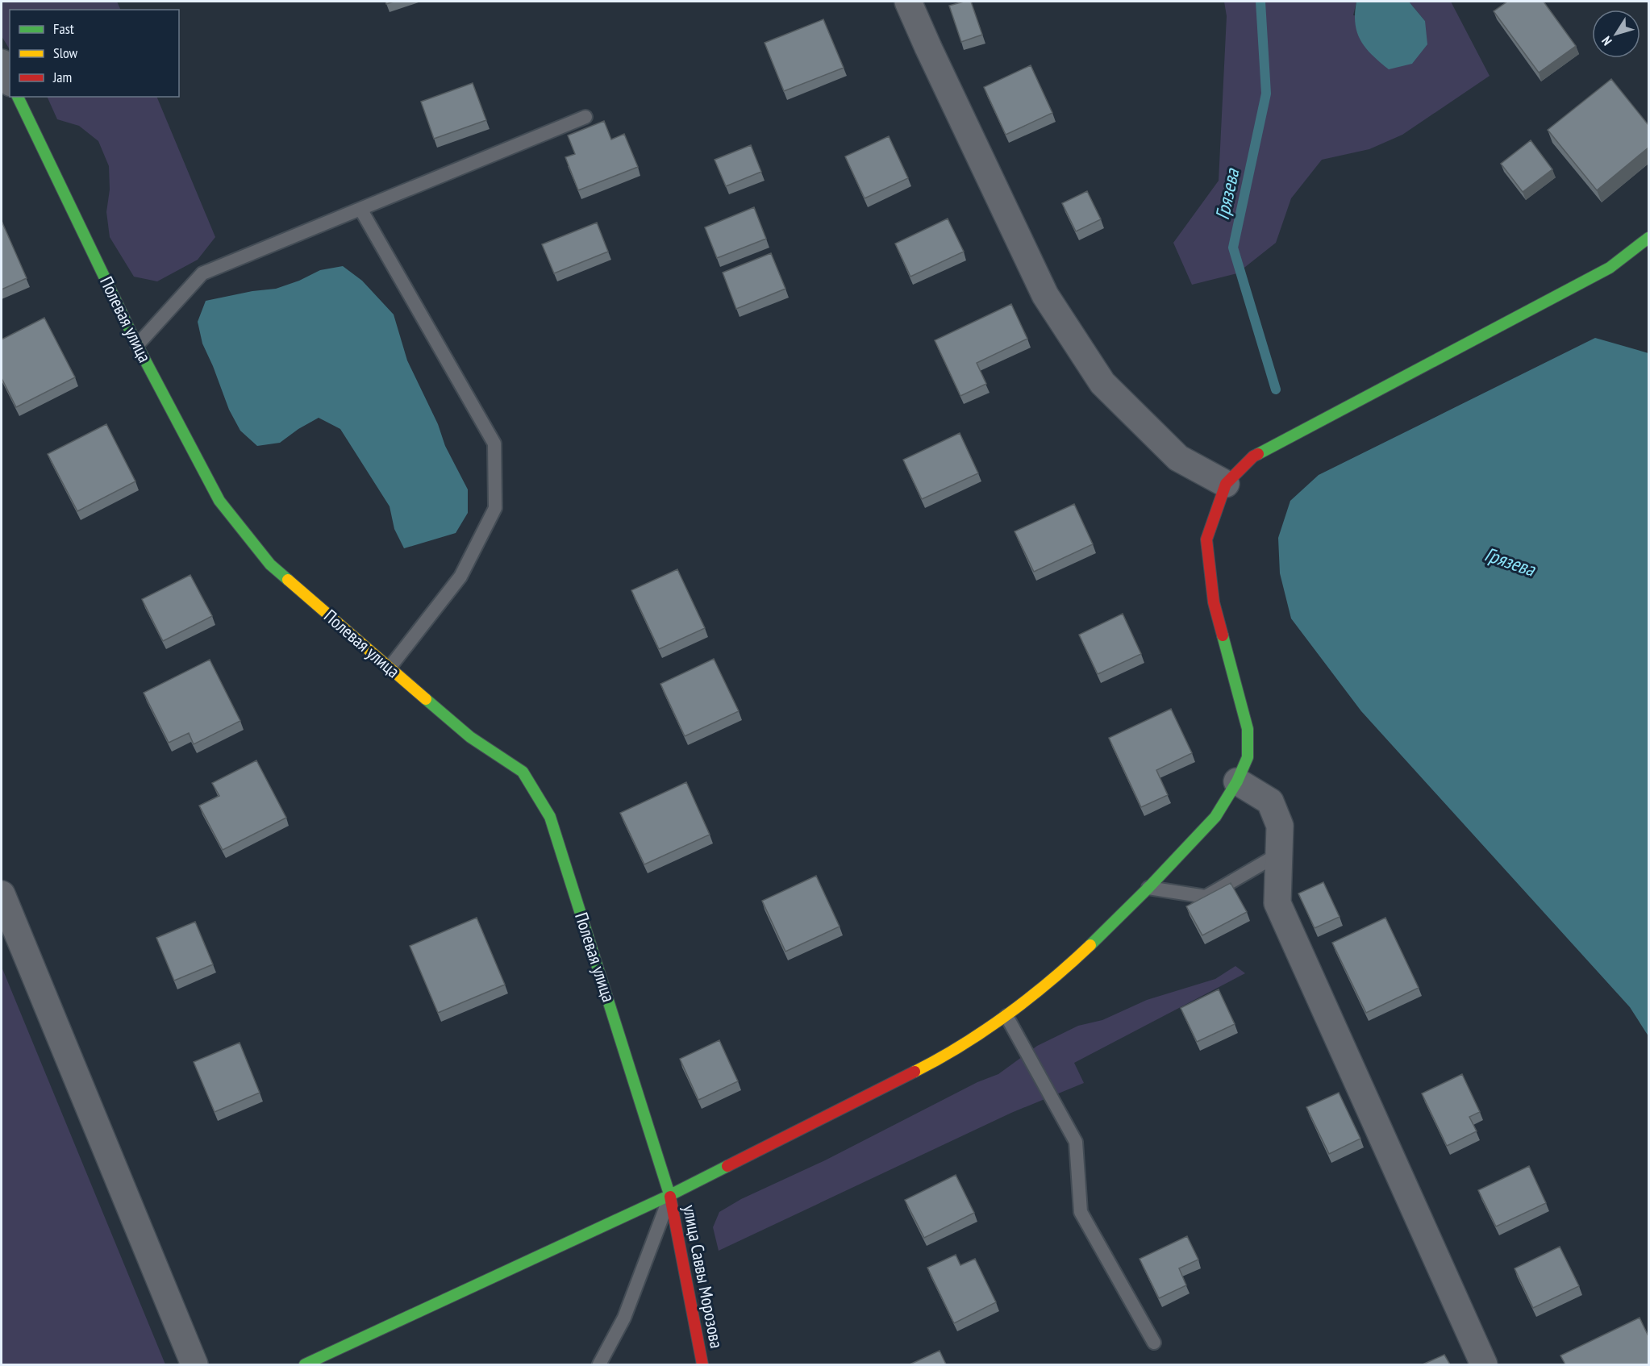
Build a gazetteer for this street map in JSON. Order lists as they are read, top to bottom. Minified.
{"streets":{"street":["Полевая улица","улица Саввы Морозова"]},"crossings":[["Полевая улица","улица Саввы Морозова"]],"water":["Грязева"],"legend":["Fast","Slow","Jam"],"north":"bottom left"}
